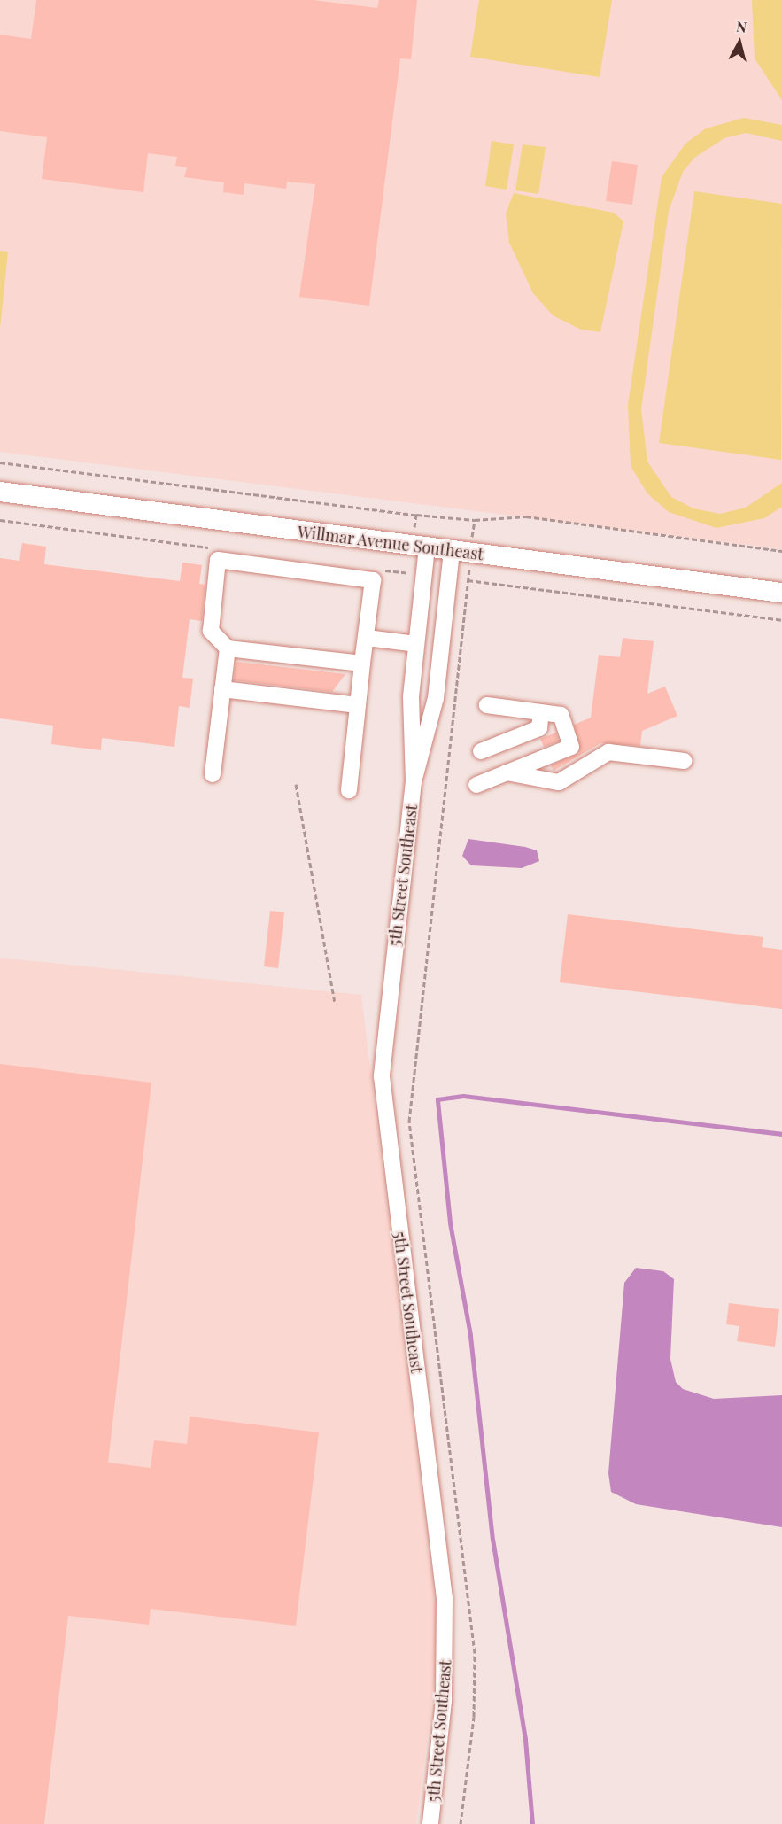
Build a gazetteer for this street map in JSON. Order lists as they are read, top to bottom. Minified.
{"streets":{"main road":["Willmar Avenue Southeast"],"street":["5th Street Southeast"]},"crossings":[["Willmar Avenue Southeast","5th Street Southeast"]],"north":"top"}
